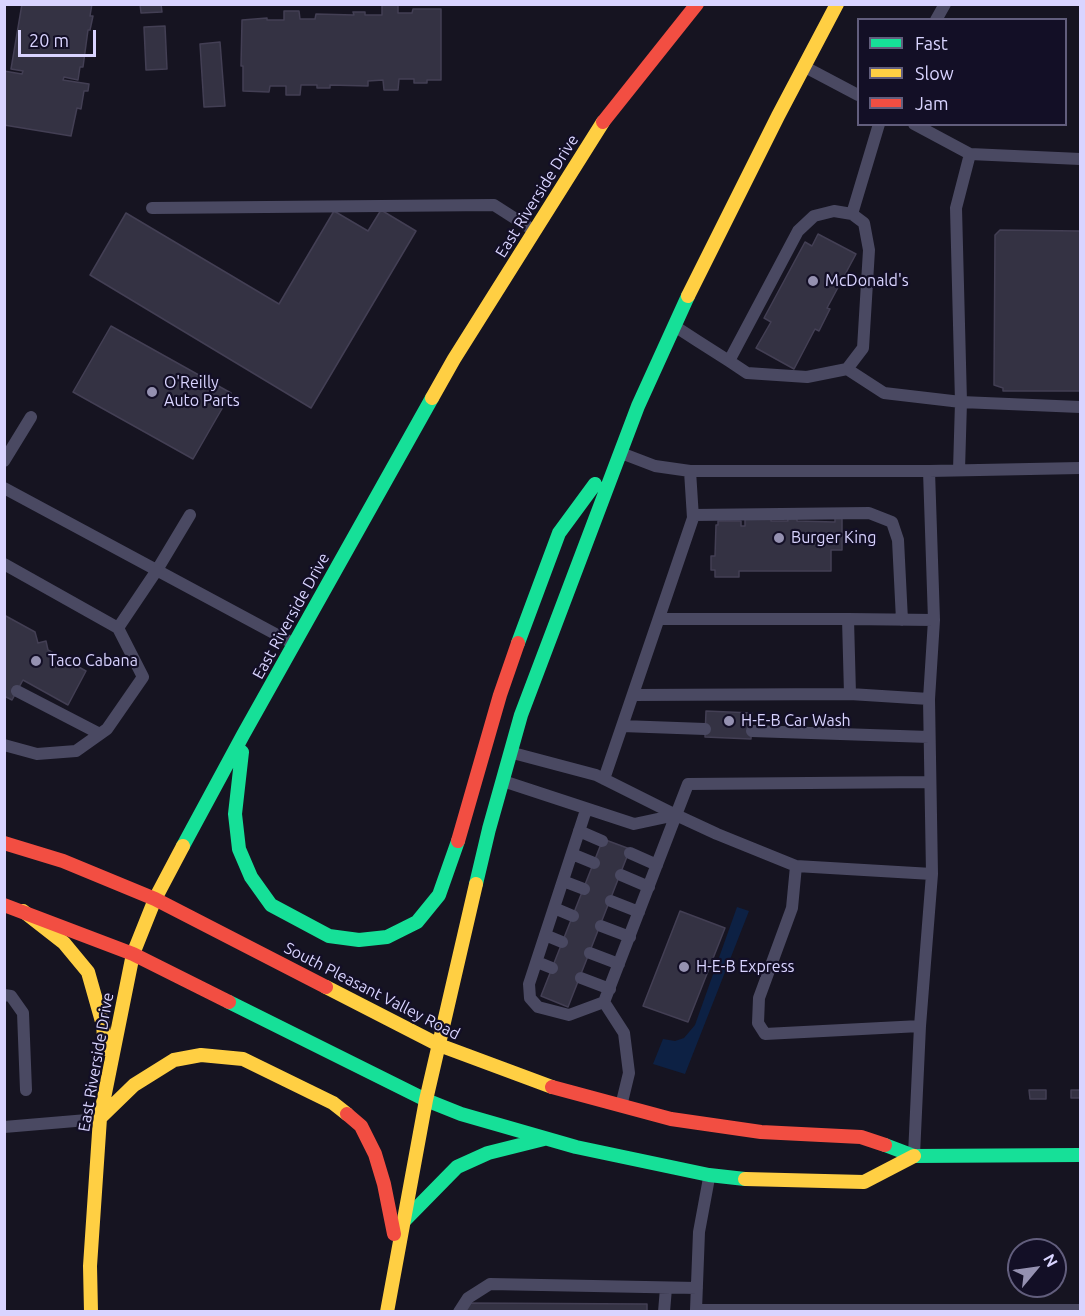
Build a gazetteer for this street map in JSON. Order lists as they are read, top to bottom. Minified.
{"streets":{"main road":["East Riverside Drive","South Pleasant Valley Road"]},"crossings":[["East Riverside Drive","South Pleasant Valley Road"]],"places":["McDonald's","O'Reilly Auto Parts","Burger King","Taco Cabana","H-E-B Car Wash","H-E-B Express"],"legend":["Fast","Slow","Jam"],"scale_bar":"20 m","north":"top right"}
